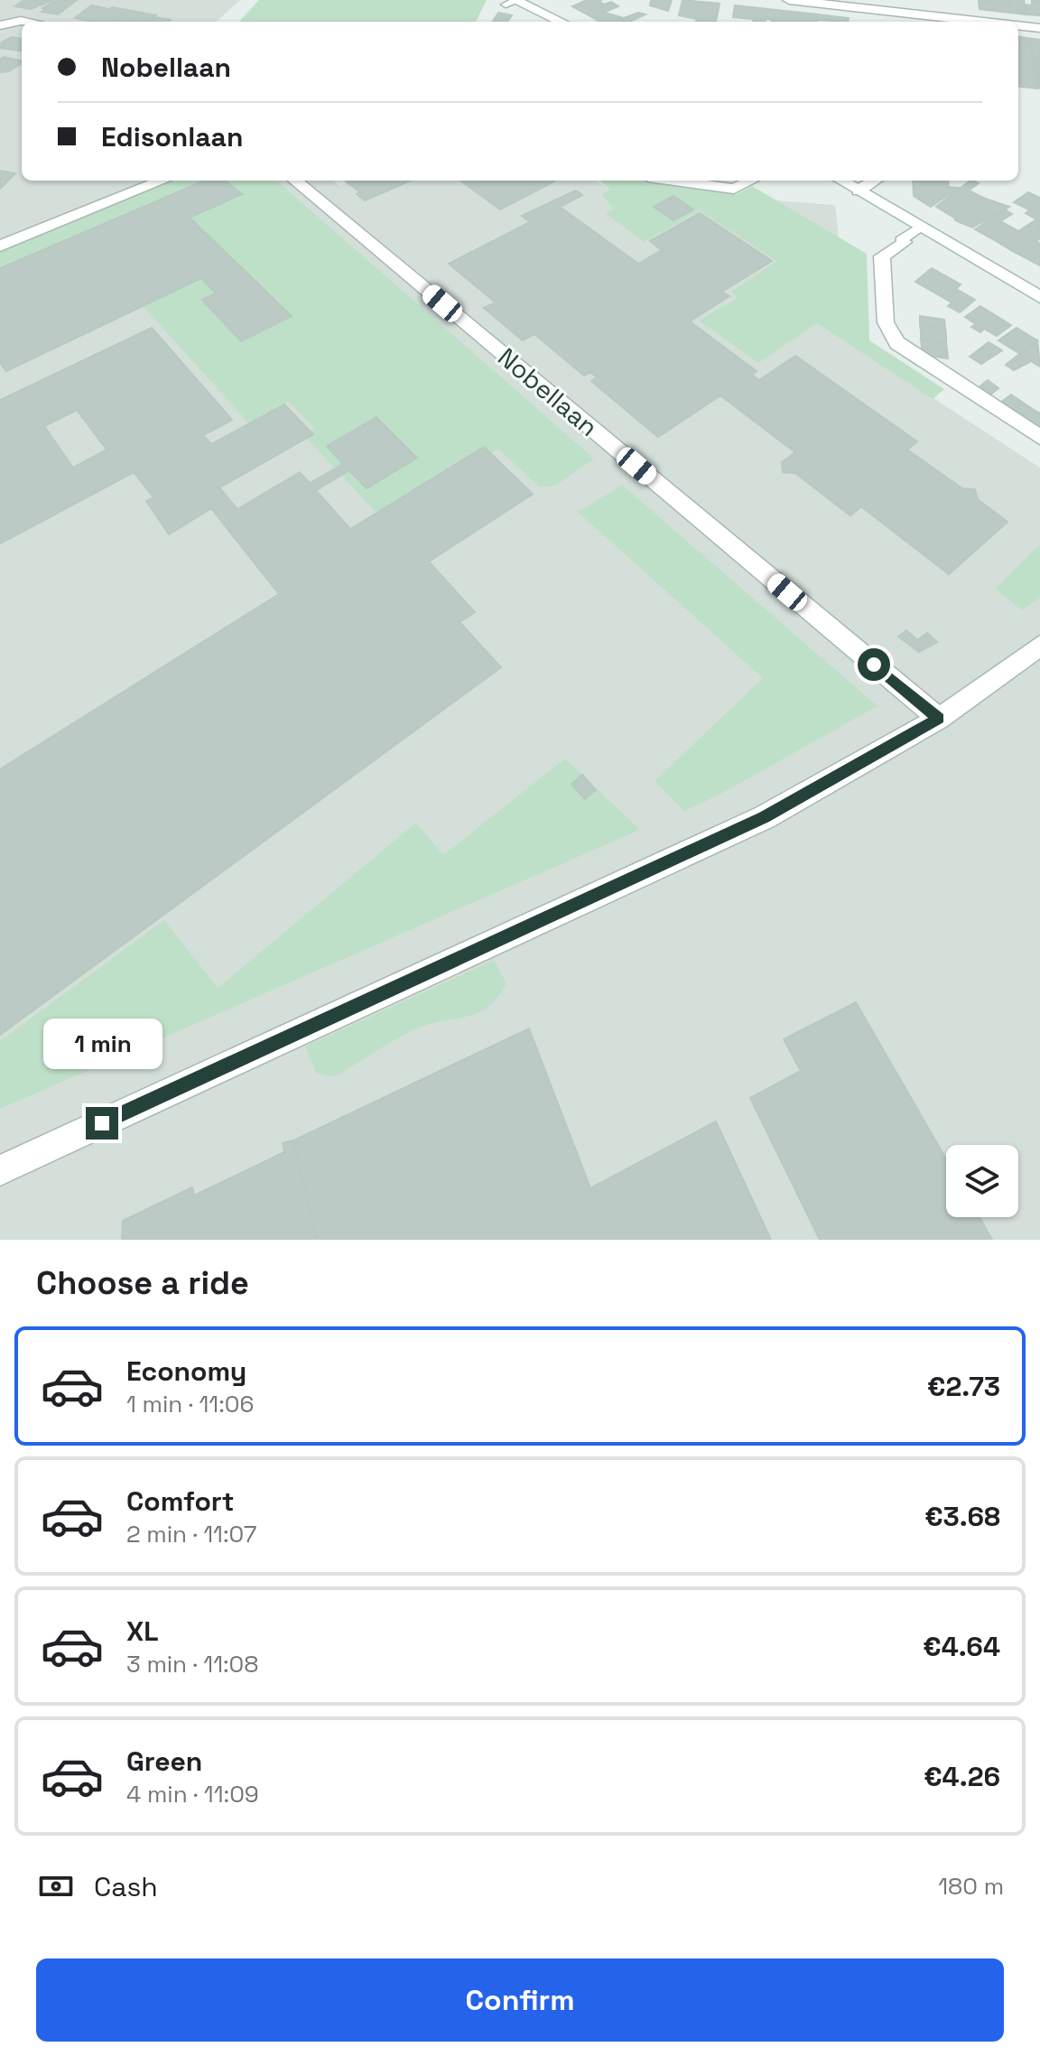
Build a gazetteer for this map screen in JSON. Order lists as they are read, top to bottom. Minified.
{"streets":{"street":["Nobellaan"]},"page":{"banner":["Nobellaan","Edisonlaan"],"bubble":"1 min","heading":"Choose a ride","list":[{"name":"Economy","note":"1 min · 11:06","value":"€2.73"},{"name":"Comfort","note":"2 min · 11:07","value":"€3.68"},{"name":"XL","note":"3 min · 11:08","value":"€4.64"},{"name":"Green","note":"4 min · 11:09","value":"€4.26"}],"pay":["Cash","180 m"],"buttons":"Confirm"}}
